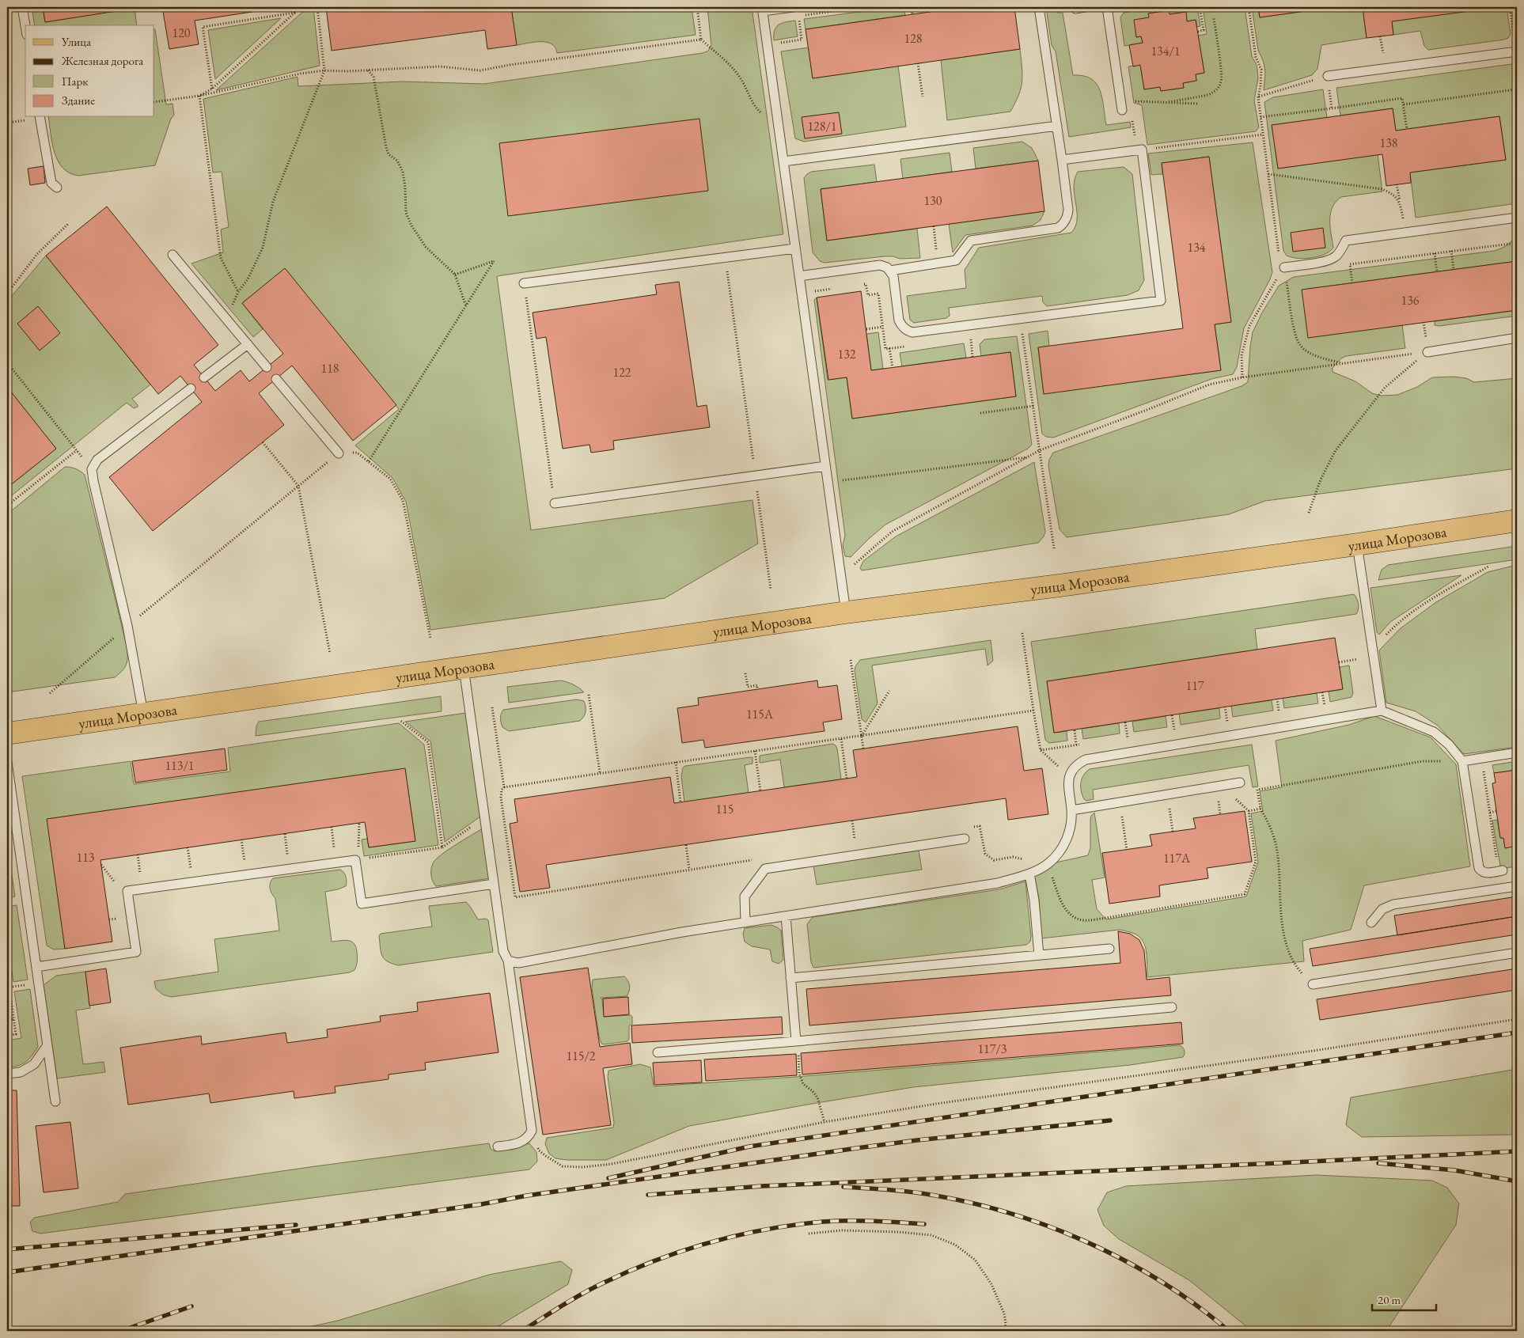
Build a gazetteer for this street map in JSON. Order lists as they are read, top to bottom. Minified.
{"streets":{"main road":["улица Морозова"]},"house_numbers":["120","128","134/1","128/1","138","130","134","136","132","118","122","117","115А","113/1","115","113","117А","117/3","115/2"],"legend":["Улица","Железная дорога","Парк","Здание"],"scale_bar":"20 m"}
